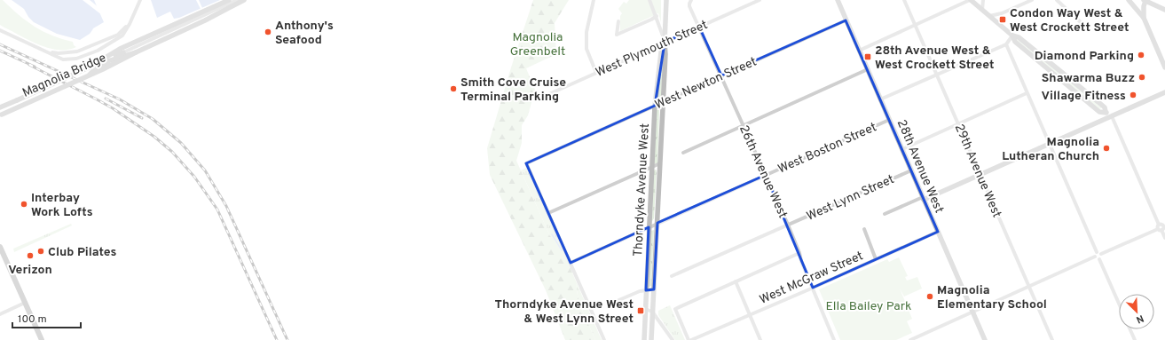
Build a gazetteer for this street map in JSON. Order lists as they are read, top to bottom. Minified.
{"streets":{"main road":["Magnolia Bridge","28th Avenue West","Thorndyke Avenue West"],"street":["West Plymouth Street","West Newton Street","West Boston Street","29th Avenue West","26th Avenue West","West Lynn Street","West McGraw Street"]},"crossings":[["West Plymouth Street","26th Avenue West"],["West Plymouth Street","Thorndyke Avenue West"],["West Newton Street","28th Avenue West"],["West Newton Street","26th Avenue West"],["West Newton Street","Thorndyke Avenue West"],["West Boston Street","28th Avenue West"],["West Boston Street","26th Avenue West"],["West Boston Street","Thorndyke Avenue West"],["28th Avenue West","West Lynn Street"],["28th Avenue West","West McGraw Street"],["26th Avenue West","West Lynn Street"],["26th Avenue West","West McGraw Street"]],"parks":["Magnolia Greenbelt","Ella Bailey Park"],"places":{"transit":["Condon Way West & West Crockett Street","28th Avenue West & West Crockett Street","Thorndyke Avenue West & West Lynn Street"],"other":["Anthony's Seafood","Diamond Parking","Shawarma Buzz","Smith Cove Cruise Terminal Parking","Village Fitness","Magnolia Lutheran Church","Interbay Work Lofts","Club Pilates","Verizon","Magnolia Elementary School"]},"scale_bar":"100 m","north":"bottom right"}
